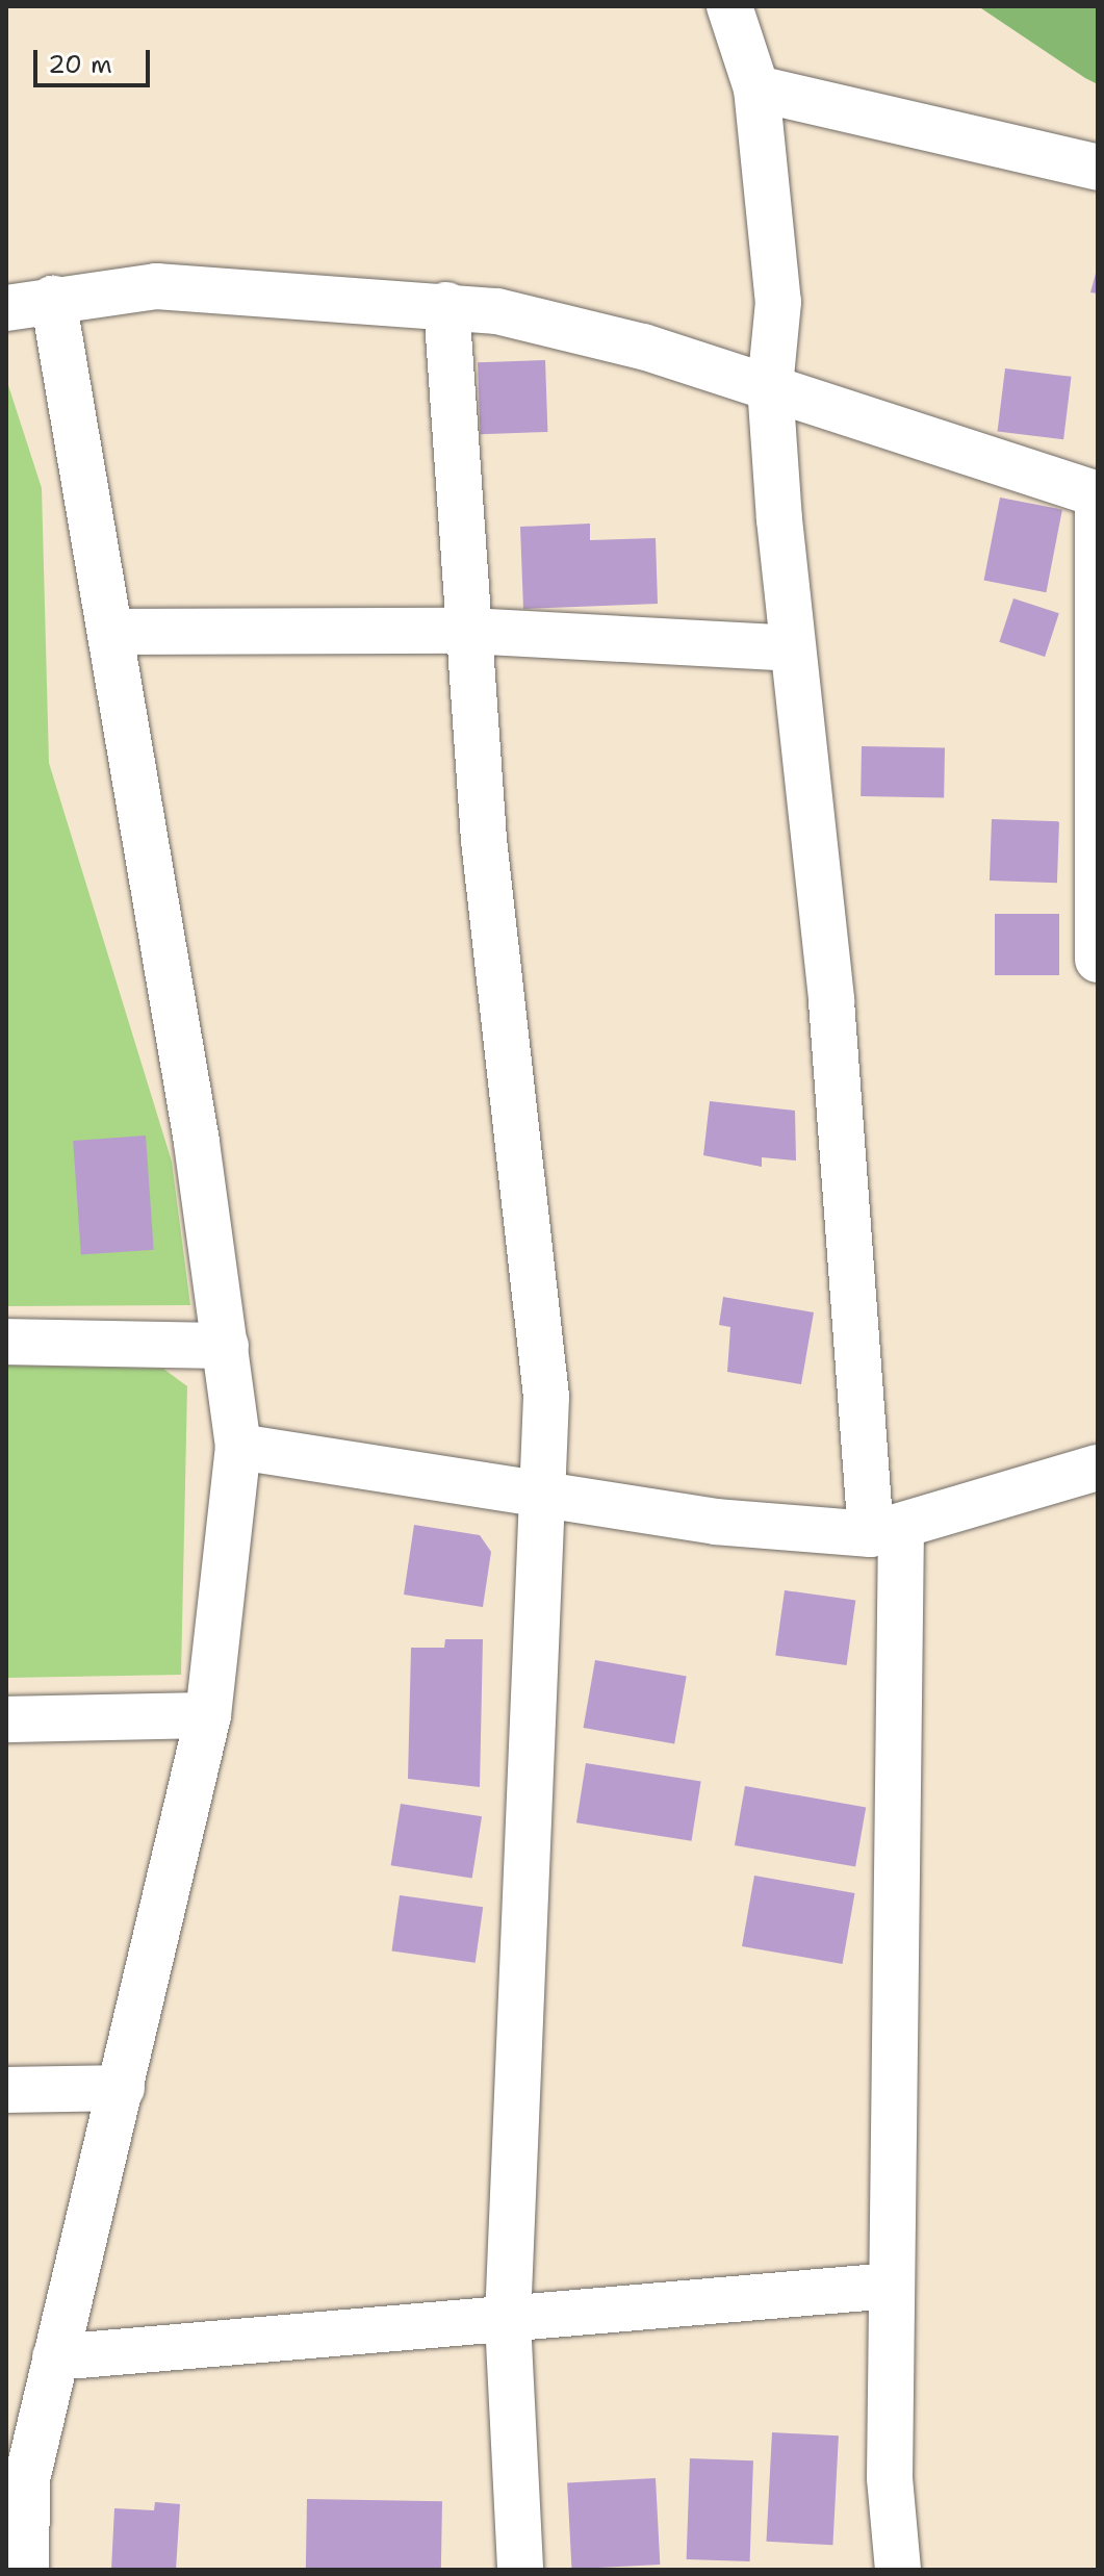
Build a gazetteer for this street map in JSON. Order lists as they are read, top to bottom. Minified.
{"scale_bar":"20 m"}
